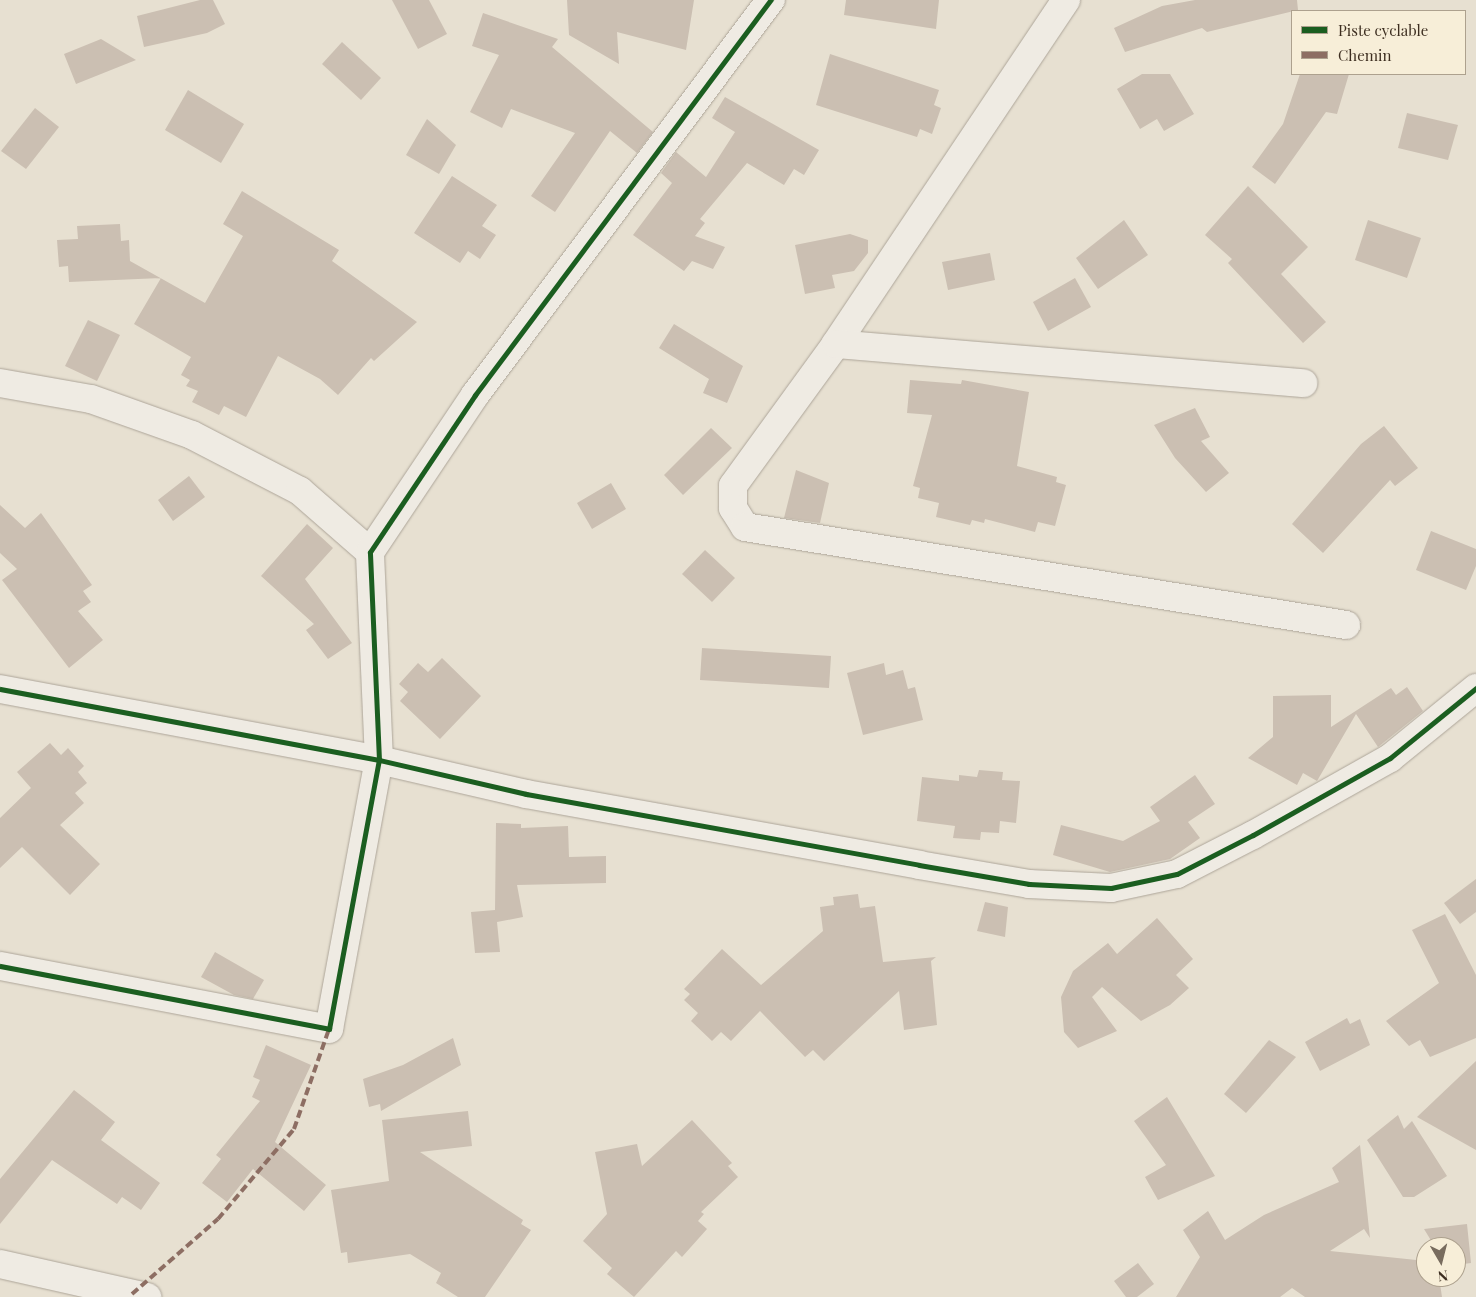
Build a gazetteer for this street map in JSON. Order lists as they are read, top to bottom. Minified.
{"legend":["Piste cyclable","Chemin"],"north":"bottom"}
